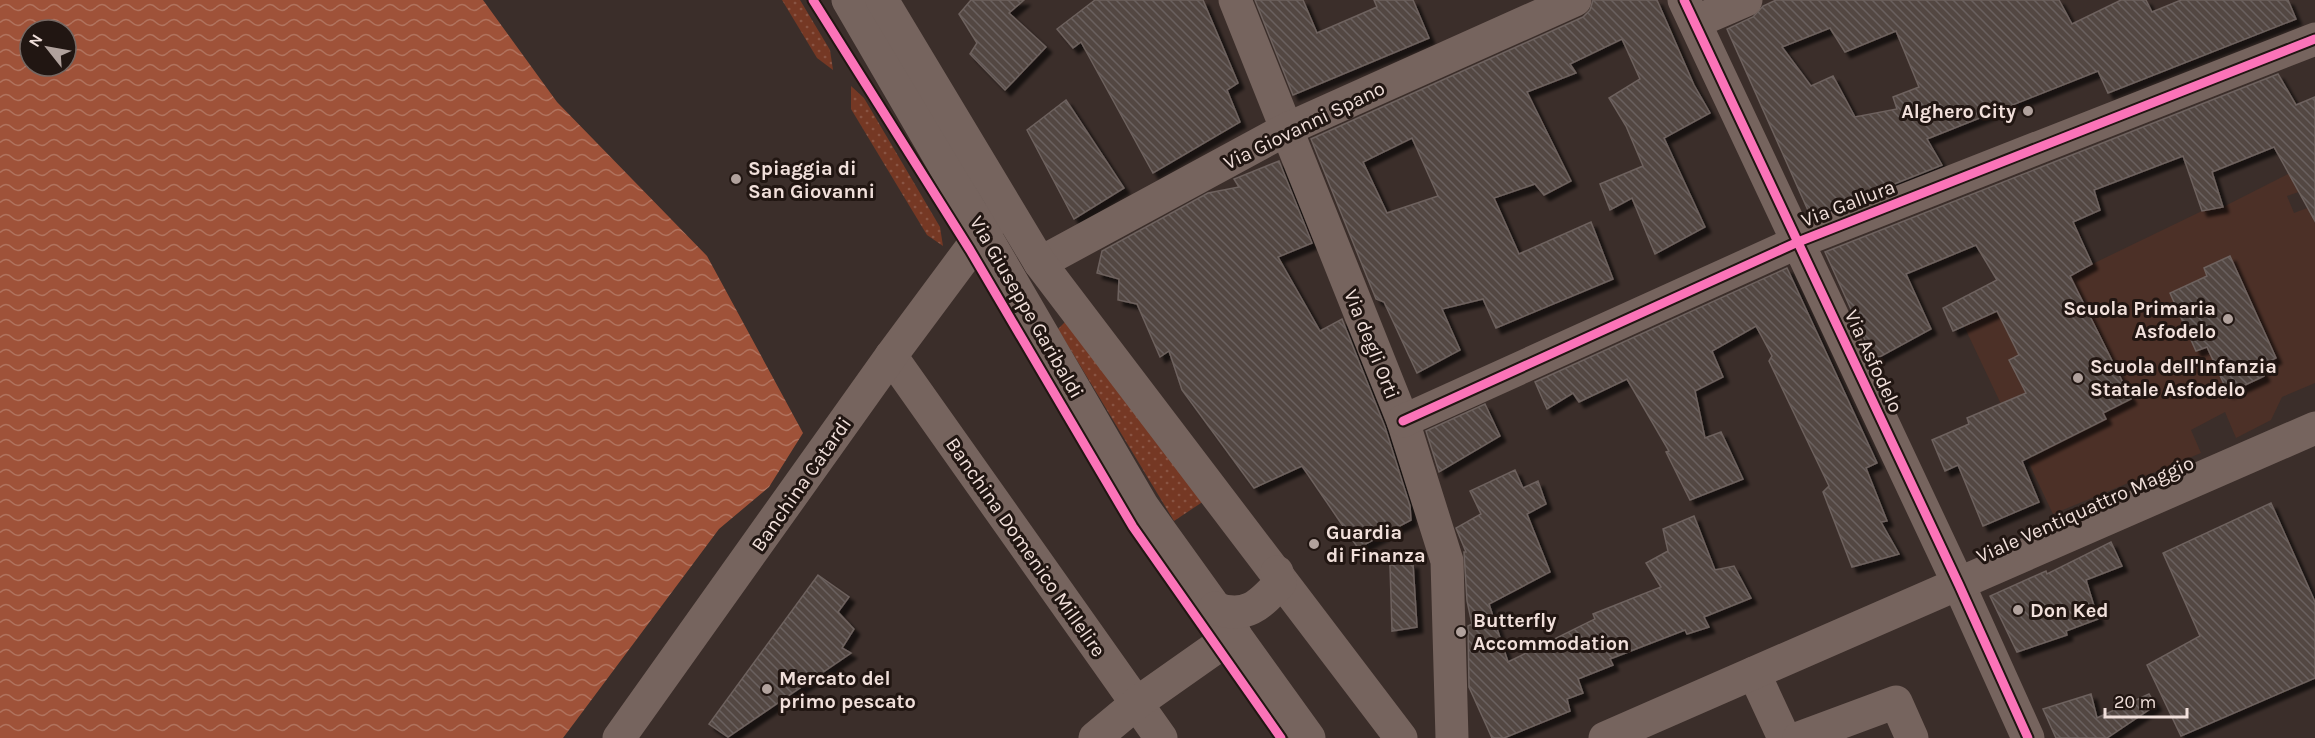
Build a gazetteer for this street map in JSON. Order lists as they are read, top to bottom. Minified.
{"streets":{"street":["Via Giovanni Spano","Via Gallura","Via Giuseppe Garibaldi","Via degli Orti","Via Asfodelo","Banchina Catardi","Viale Ventiquattro Maggio","Banchina Domenico Millelire"]},"crossings":[["Via Giovanni Spano","Via Giuseppe Garibaldi"],["Via Giovanni Spano","Via degli Orti"],["Via Gallura","Via degli Orti"],["Via Gallura","Via Asfodelo"],["Via Giuseppe Garibaldi","Banchina Catardi"],["Via Asfodelo","Viale Ventiquattro Maggio"],["Banchina Catardi","Banchina Domenico Millelire"]],"places":["Alghero City","Spiaggia di San Giovanni","Scuola Primaria Asfodelo","Scuola dell'Infanzia Statale Asfodelo","Guardia di Finanza","Don Ked","Butterfly Accommodation","Mercato del primo pescato"],"scale_bar":"20 m","north":"top left"}
